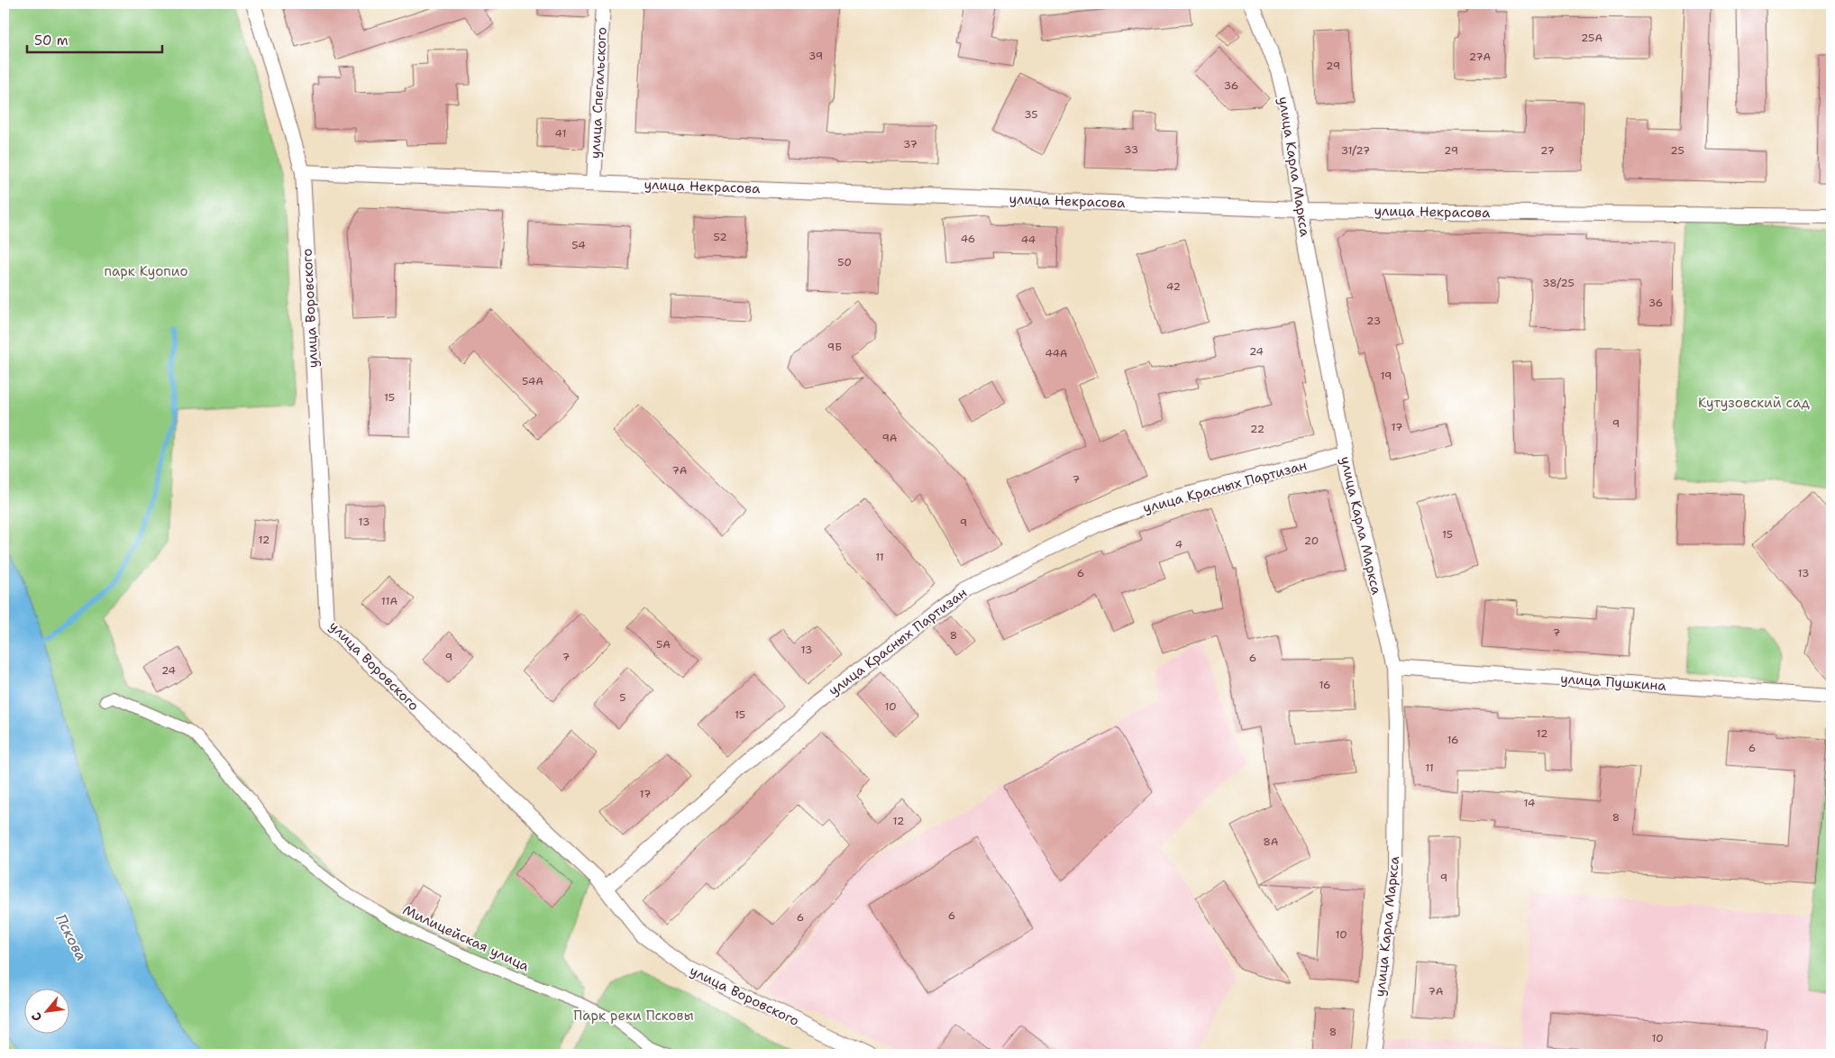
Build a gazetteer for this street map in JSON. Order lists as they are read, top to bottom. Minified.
{"streets":{"street":["улица Спегальского","улица Карла Маркса","улица Некрасова","улица Воровского","улица Красных Партизан","улица Пушкина","Милицейская улица"]},"crossings":[["улица Спегальского","улица Некрасова"],["улица Карла Маркса","улица Некрасова"],["улица Карла Маркса","улица Красных Партизан"],["улица Карла Маркса","улица Пушкина"],["улица Некрасова","улица Воровского"],["улица Воровского","улица Красных Партизан"]],"water":["Пскова"],"parks":["парк Куопио","Кутузовский сад","Парк реки Псковы"],"house_numbers":["25А","39","27А","29","36","35","41","37","33","31/27","29","27","25","52","46","44","54","50","38/25","42","36","23","9Б","24","44А","19","54А","15","9","17","22","9А","7А","7","13","9","15","12","20","4","11","6","13","11А","7","8","5А","13","9","7","6","24","16","5","10","15","12","16","6","11","17","14","8","12","8А","9","6","6","10","7А","8","10"],"scale_bar":"50 m","north":"bottom left"}
